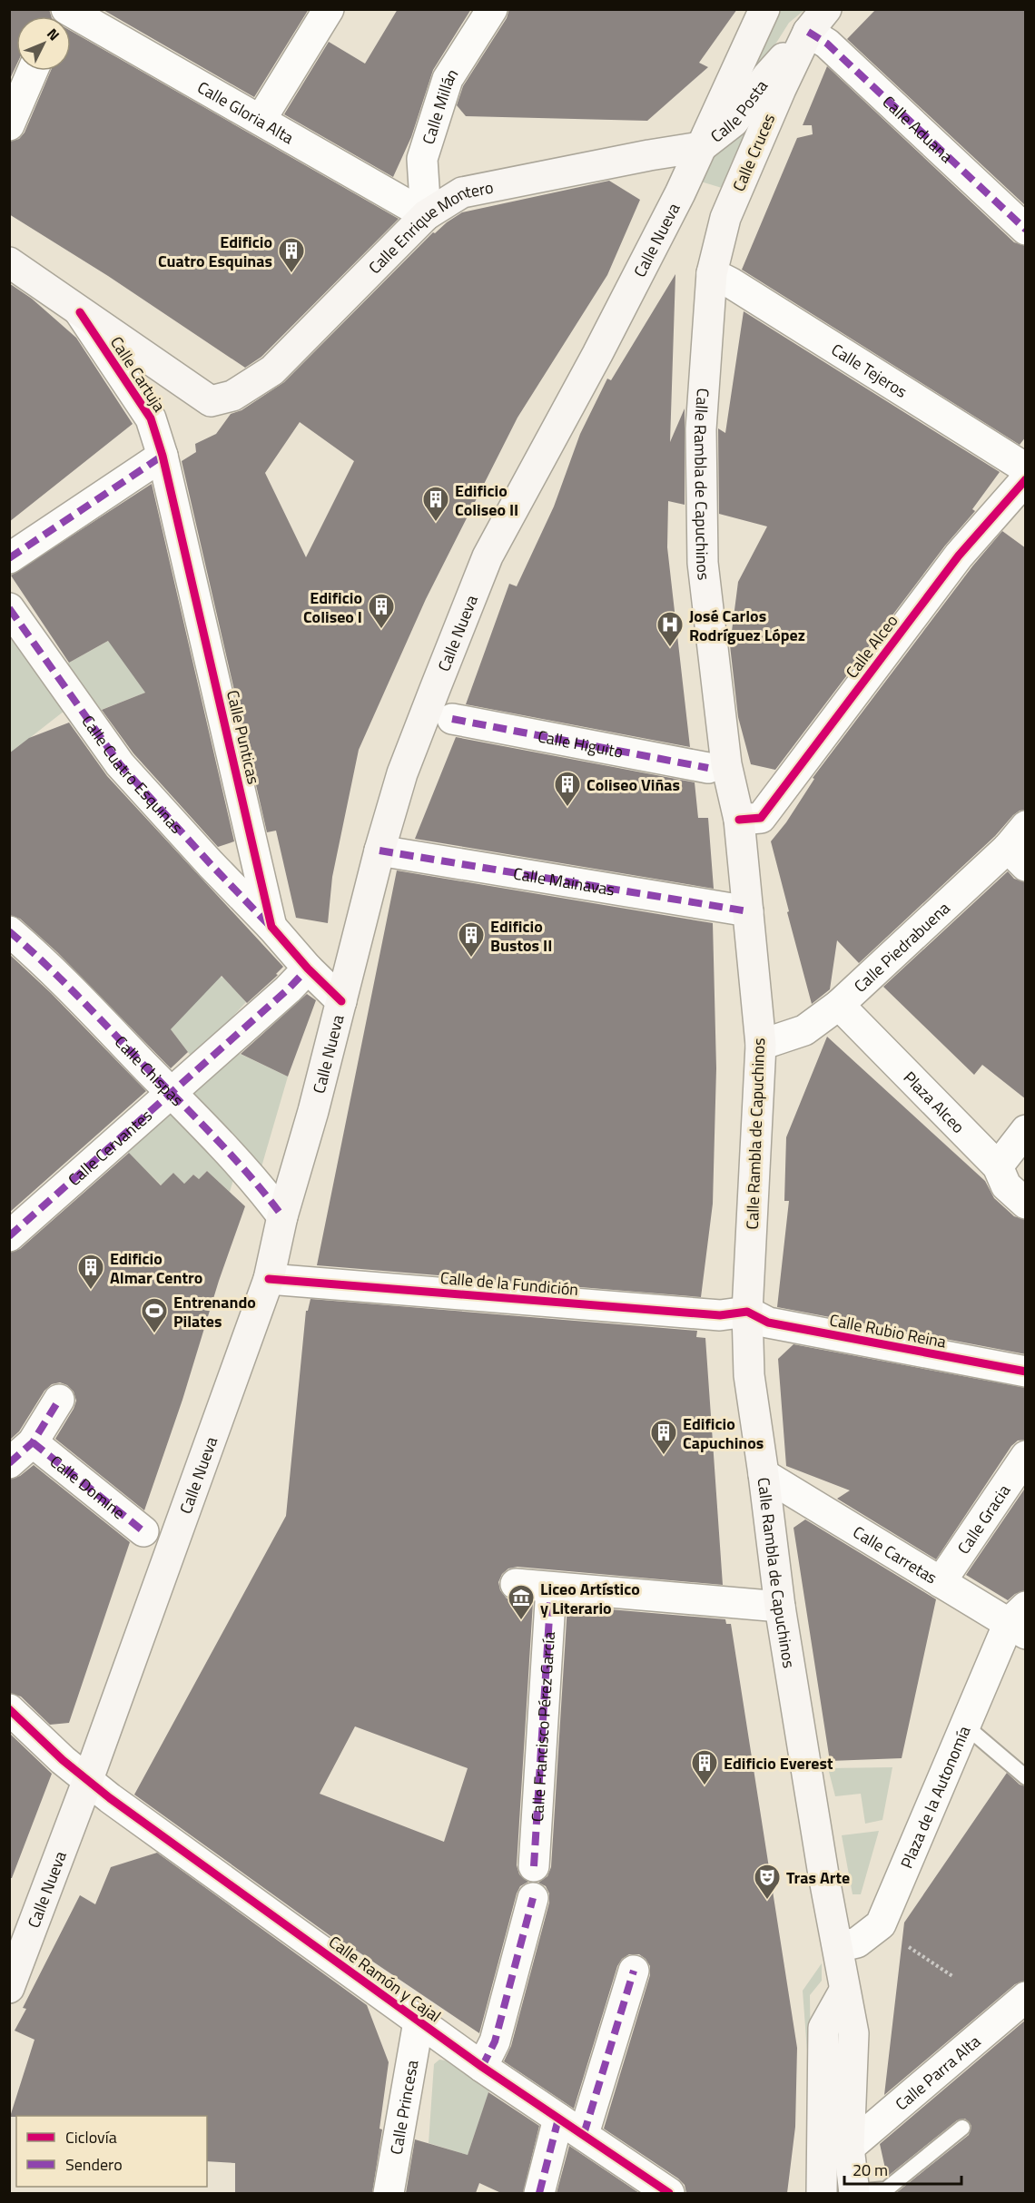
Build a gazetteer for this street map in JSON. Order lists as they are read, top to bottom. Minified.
{"streets":{"main road":["Calle Posta","Calle Cruces","Calle Enrique Montero","Calle Nueva","Calle Cartuja","Calle Rambla de Capuchinos"],"street":["Calle Millán","Calle Gloria Alta","Calle Aduana","Calle Tejeros","Calle Alceo","Calle Punticas","Calle Higuito","Calle Cuatro Esquinas","Calle Mainavas","Calle Piedrabuena","Calle Chispas","Plaza Alceo","Calle Cervantes","Calle de la Fundición","Calle Rubio Reina","Calle Domine","Calle Gracia","Calle Carretas","Calle Francisco Pérez García","Plaza de la Autonomía","Calle Ramón y Cajal","Calle Parra Alta","Calle Princesa"]},"crossings":[["Calle Millán","Calle Gloria Alta"],["Calle Millán","Calle Enrique Montero"],["Calle Posta","Calle Aduana"],["Calle Posta","Calle Cruces"],["Calle Posta","Calle Enrique Montero"],["Calle Posta","Calle Nueva"],["Calle Gloria Alta","Calle Enrique Montero"],["Calle Aduana","Calle Cruces"],["Calle Cruces","Calle Tejeros"],["Calle Cruces","Calle Rambla de Capuchinos"],["Calle Enrique Montero","Calle Nueva"],["Calle Enrique Montero","Calle Cartuja"],["Calle Nueva","Calle Punticas"],["Calle Nueva","Calle Mainavas"],["Calle Nueva","Calle Chispas"],["Calle Nueva","Calle de la Fundición"],["Calle Nueva","Calle Ramón y Cajal"],["Calle Tejeros","Calle Rambla de Capuchinos"],["Calle Cartuja","Calle Punticas"],["Calle Rambla de Capuchinos","Calle Alceo"],["Calle Rambla de Capuchinos","Calle Mainavas"],["Calle Rambla de Capuchinos","Calle Piedrabuena"],["Calle Rambla de Capuchinos","Calle de la Fundición"],["Calle Rambla de Capuchinos","Calle Rubio Reina"],["Calle Rambla de Capuchinos","Calle Carretas"],["Calle Rambla de Capuchinos","Plaza de la Autonomía"],["Calle Rambla de Capuchinos","Calle Parra Alta"],["Calle Punticas","Calle Cuatro Esquinas"],["Calle Punticas","Calle Cervantes"],["Calle Piedrabuena","Plaza Alceo"],["Calle Chispas","Calle Cervantes"],["Calle de la Fundición","Calle Rubio Reina"],["Calle Gracia","Calle Carretas"],["Calle Carretas","Plaza de la Autonomía"],["Calle Ramón y Cajal","Calle Princesa"]],"places":{"building":["Edificio Cuatro Esquinas","Edificio Coliseo II","Edificio Coliseo I","Coliseo Viñas","Edificio Bustos II","Edificio Almar Centro","Edificio Capuchinos","Edificio Everest"],"hospital":["José Carlos Rodríguez López"],"sports":["Entrenando Pilates"],"museum":["Liceo Artístico y Literario"],"theatre":["Tras Arte"]},"legend":["Ciclovía","Sendero"],"scale_bar":"20 m","north":"top right"}
